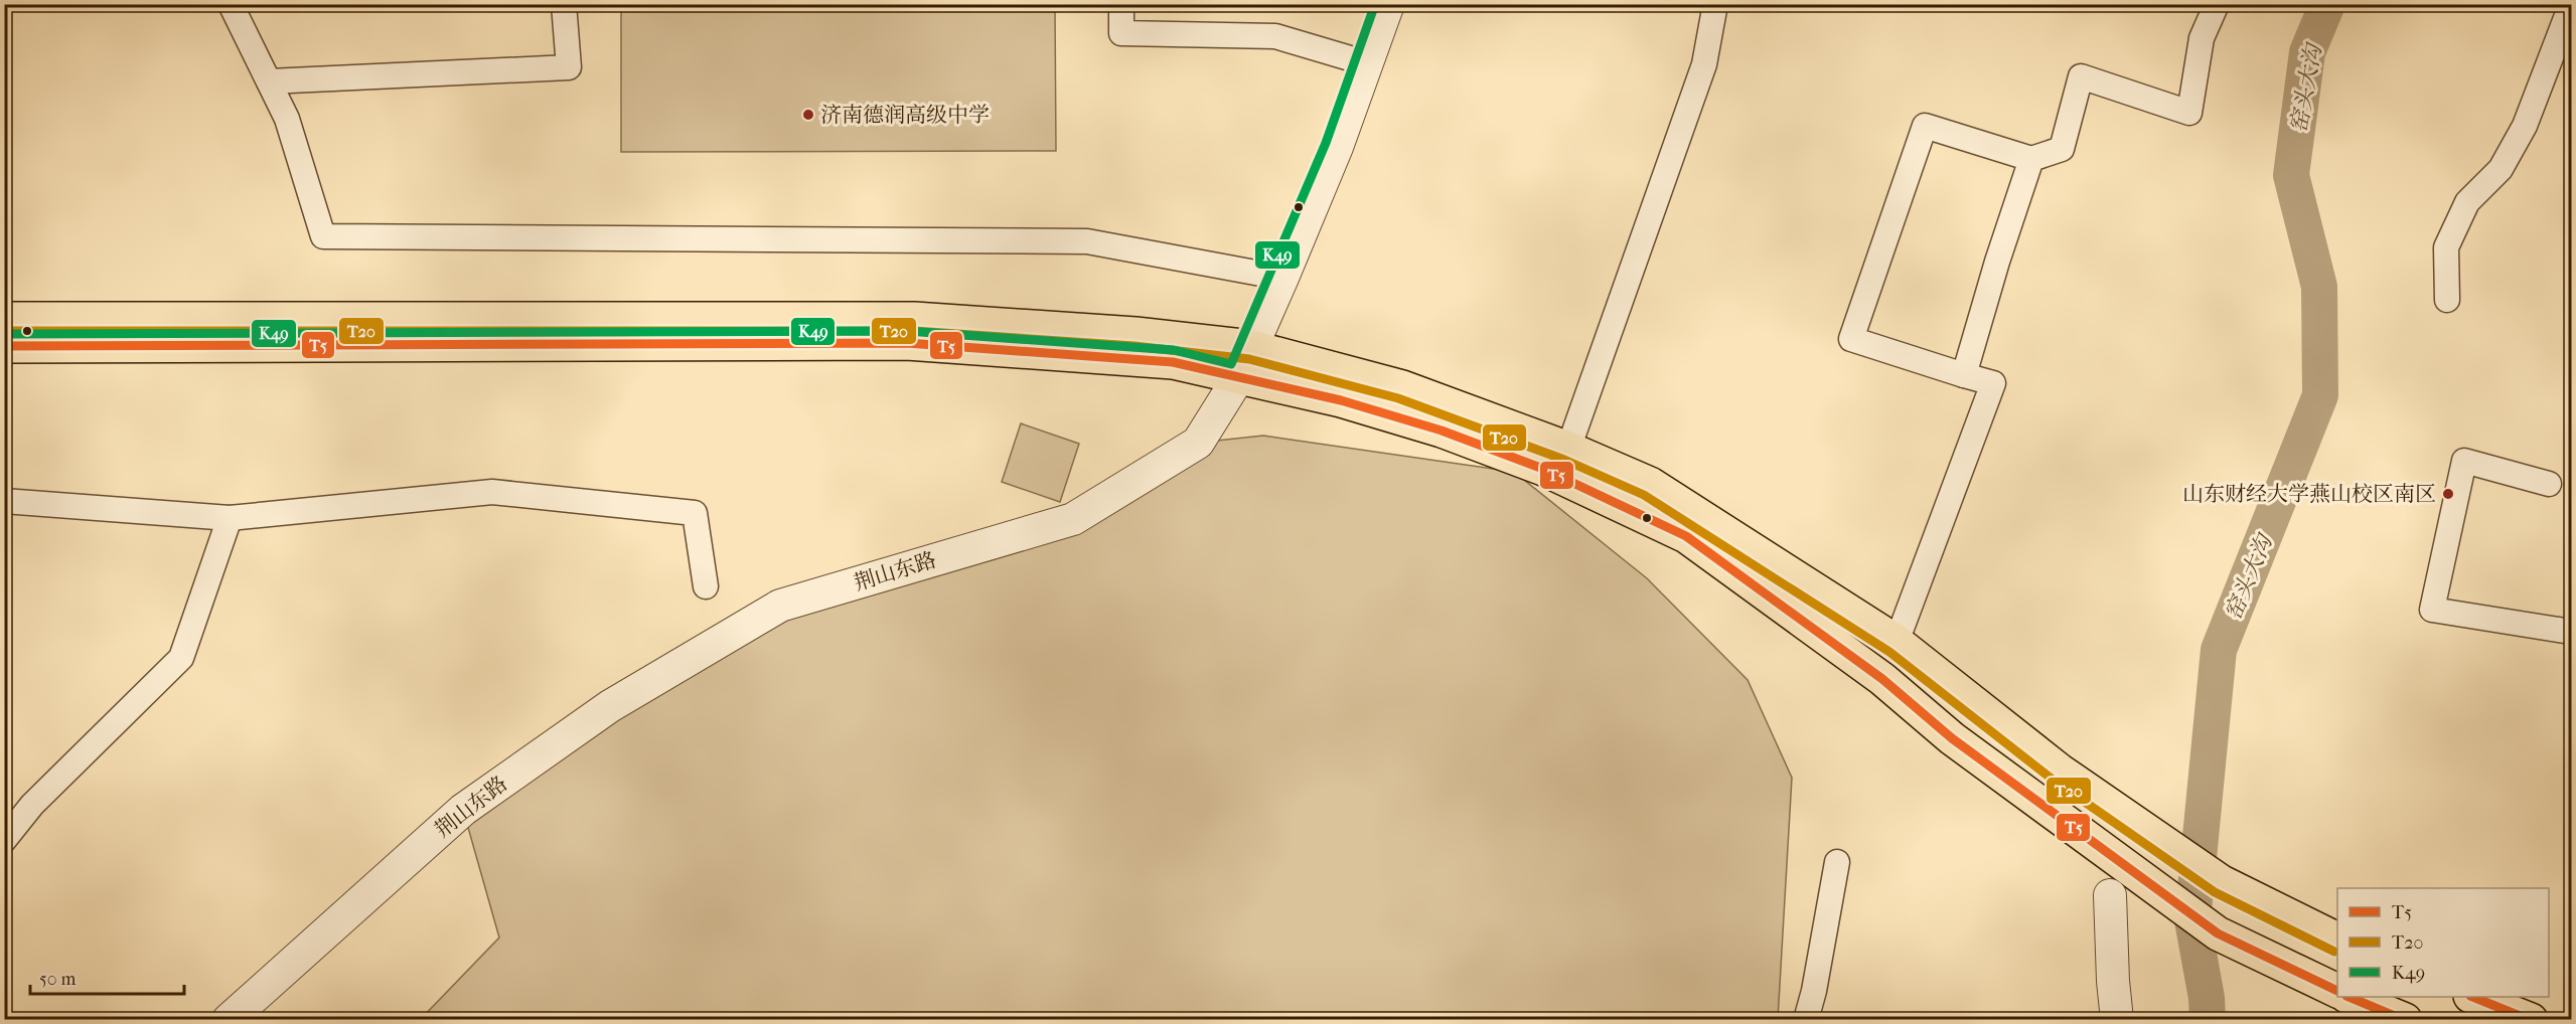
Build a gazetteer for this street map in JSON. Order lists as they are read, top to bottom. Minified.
{"streets":{"street":["荆山东路"]},"water":["窑头大沟"],"places":["济南德润高级中学","山东财经大学燕山校区南区"],"lines":["transit line K49","transit line T20","transit line T5"],"legend":["T5","T20","K49"],"scale_bar":"50 m"}
